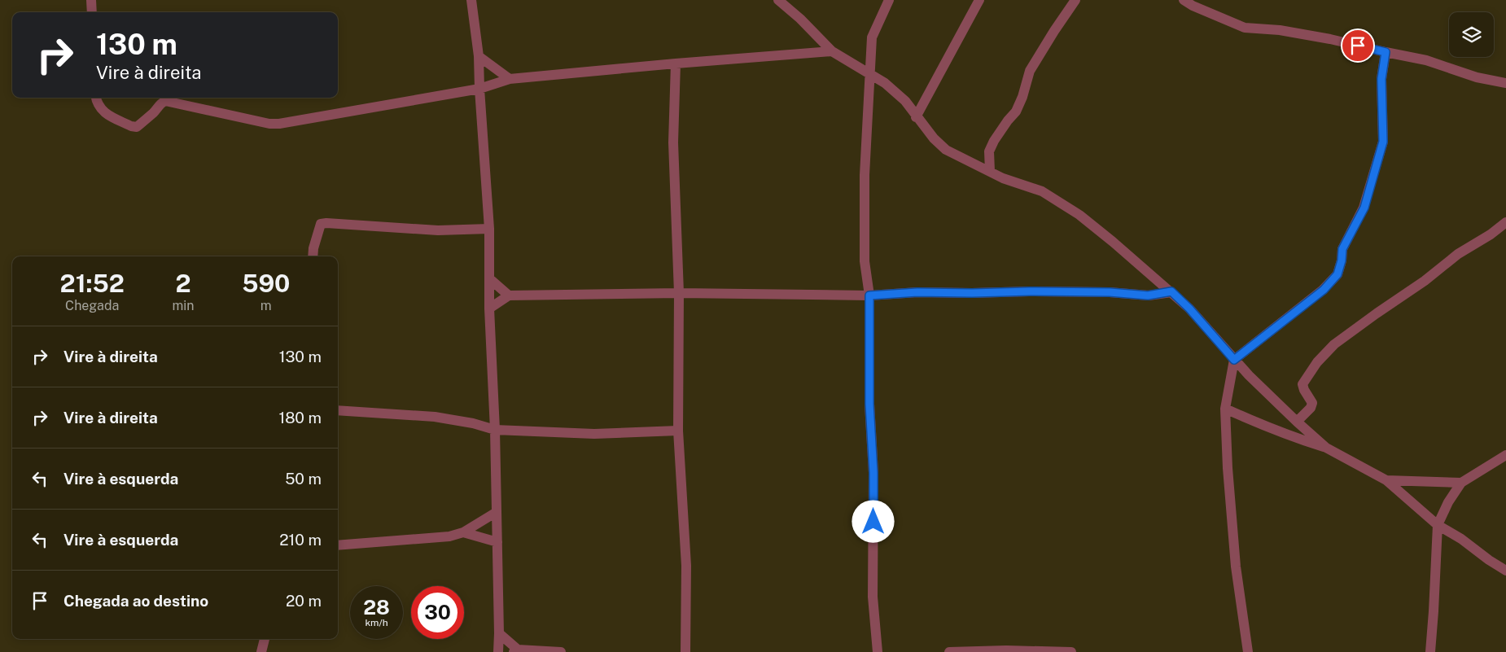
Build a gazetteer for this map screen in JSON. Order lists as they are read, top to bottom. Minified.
{"page":{"turn":["130 m","Vire à direita"],"eta":["21:52","Chegada","2","min","590","m"],"list":[{"name":"Vire à direita","value":"130 m"},{"name":"Vire à direita","value":"180 m"},{"name":"Vire à esquerda","value":"50 m"},{"name":"Vire à esquerda","value":"210 m"},{"name":"Chegada ao destino","value":"20 m"}],"speed":"28 km/h","limit":"30"}}
